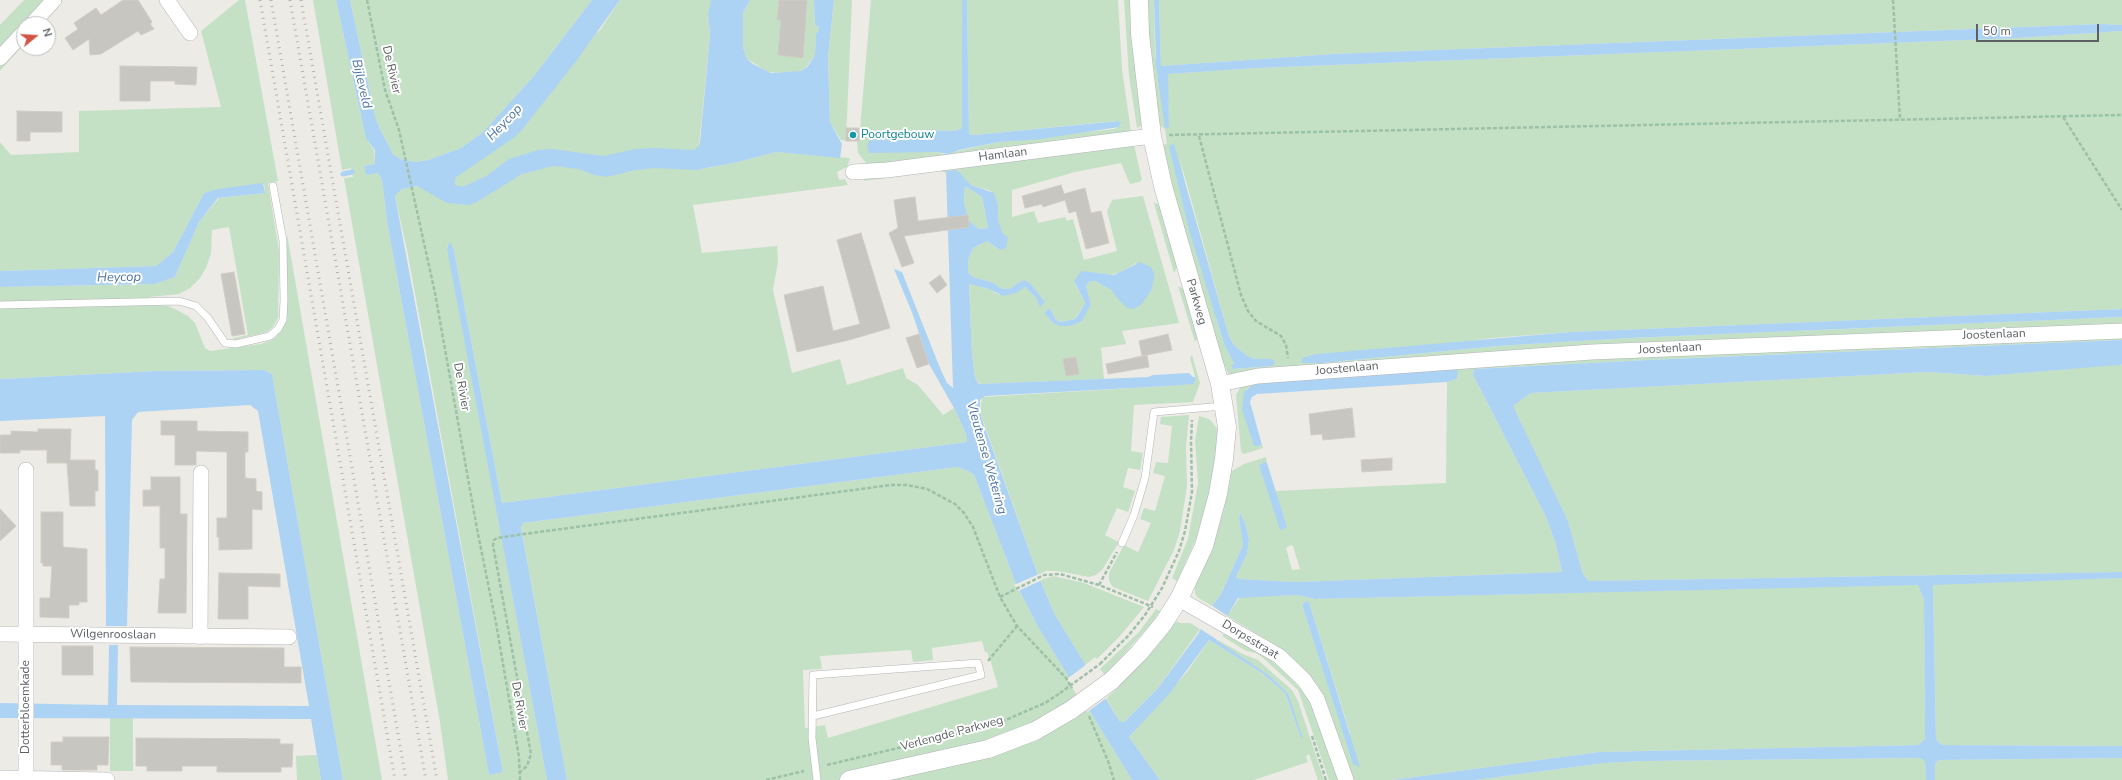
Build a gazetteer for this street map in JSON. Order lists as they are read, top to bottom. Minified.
{"streets":{"street":["Hamlaan","Parkweg","Joostenlaan","Wilgenrooslaan","Dorpsstraat","Dotterbloemkade","Verlengde Parkweg"],"path":["De Rivier"]},"crossings":[["Hamlaan","Parkweg"],["Parkweg","Joostenlaan"],["Parkweg","Dorpsstraat"],["Parkweg","Verlengde Parkweg"],["Wilgenrooslaan","Dotterbloemkade"],["Dorpsstraat","Verlengde Parkweg"]],"water":["Bijleveld","Heycop","Vleutense Wetering"],"places":["Poortgebouw"],"scale_bar":"50 m","north":"right"}
